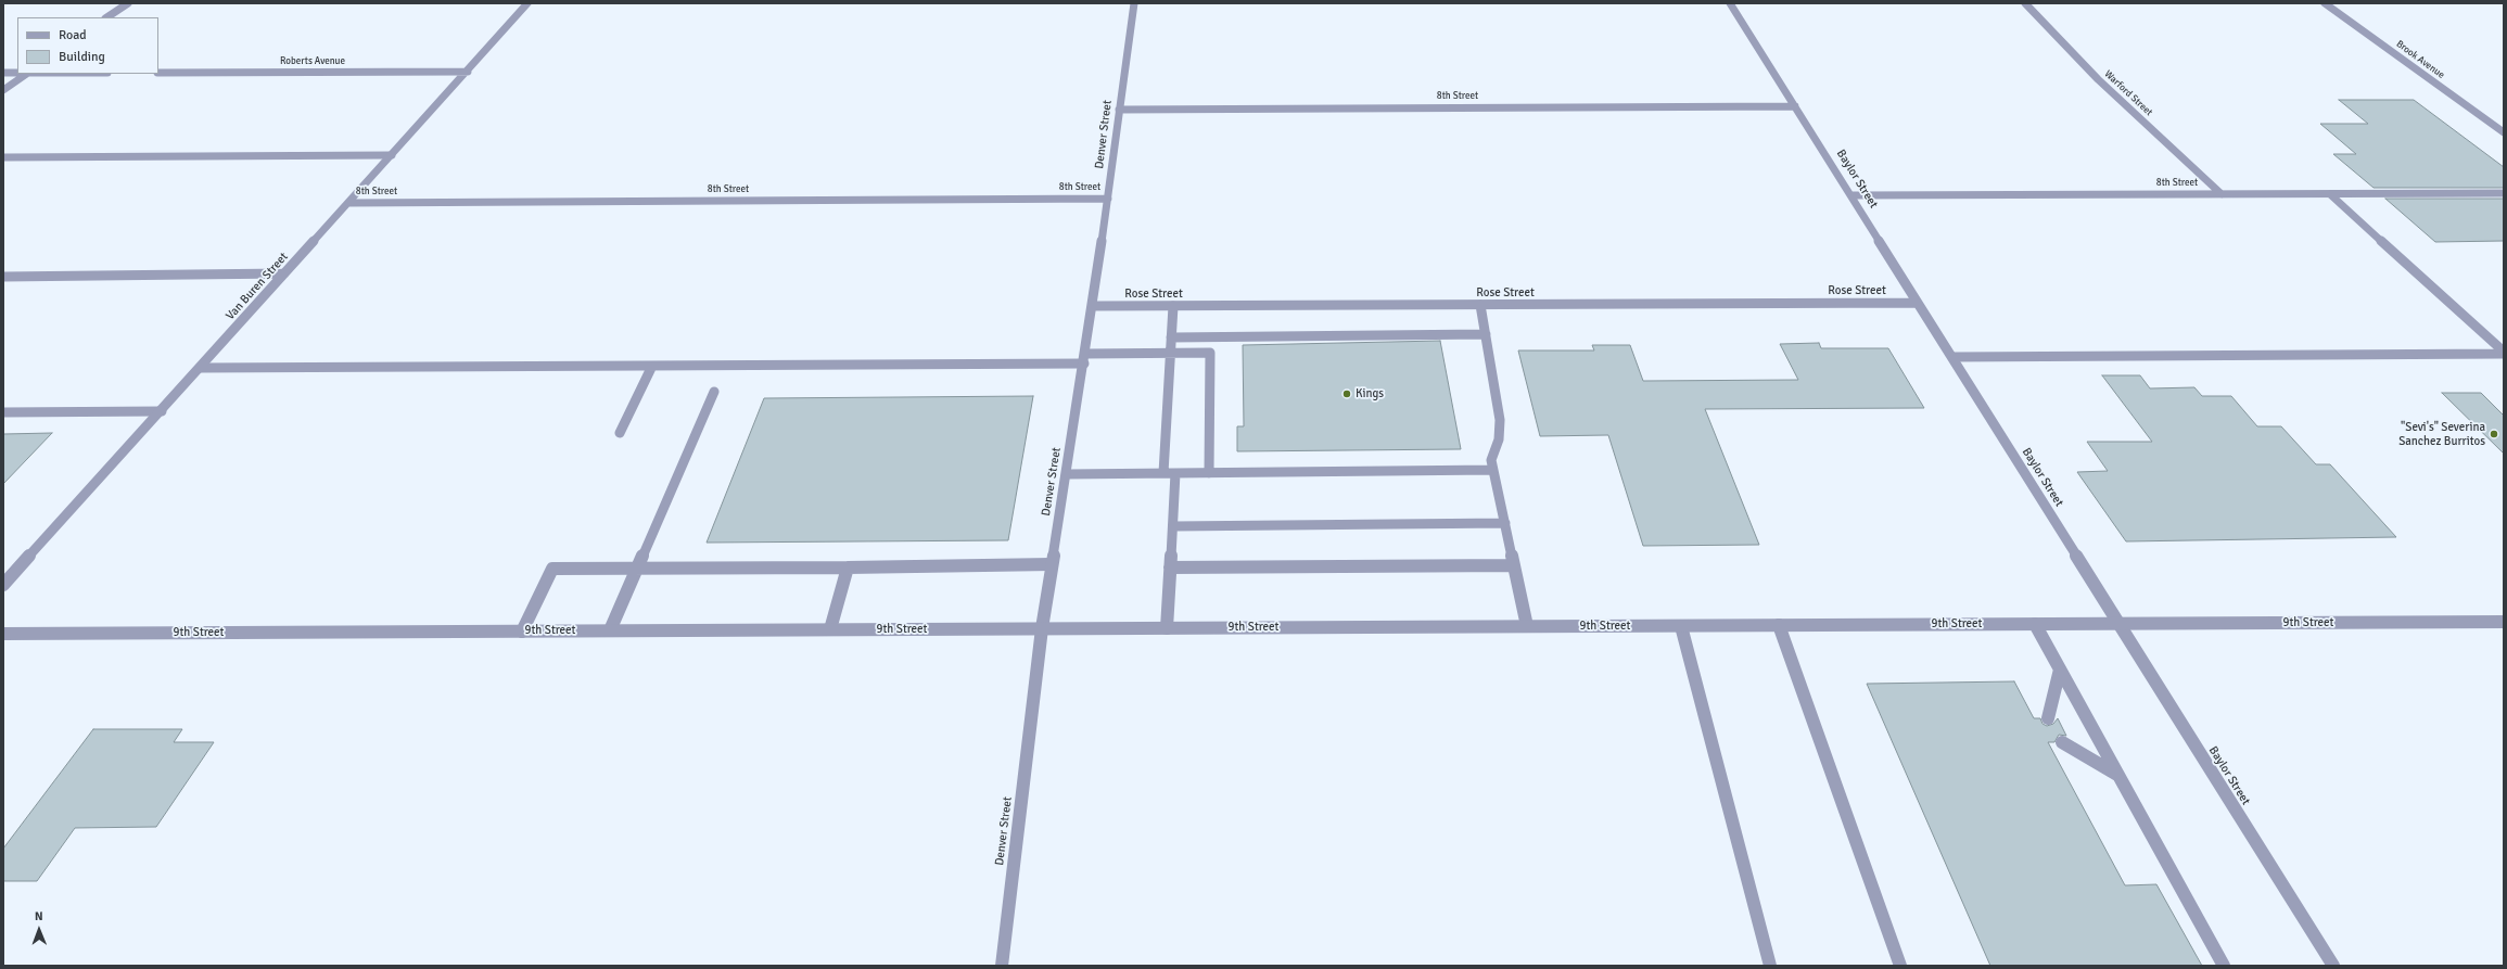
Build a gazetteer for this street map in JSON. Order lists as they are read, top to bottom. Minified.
{"streets":{"street":["Brook Avenue","Roberts Avenue","Warford Street","8th Street","Denver Street","Baylor Street","Van Buren Street","Rose Street","9th Street"]},"crossings":[["Roberts Avenue","Van Buren Street"],["Warford Street","8th Street"],["8th Street","Denver Street"],["8th Street","Baylor Street"],["8th Street","Van Buren Street"],["Denver Street","Rose Street"],["Denver Street","9th Street"],["Baylor Street","Rose Street"],["Baylor Street","9th Street"]],"places":["Kings","\"Sevi's\" Severina Sanchez Burritos"],"legend":["Road","Building"],"north":"top"}
